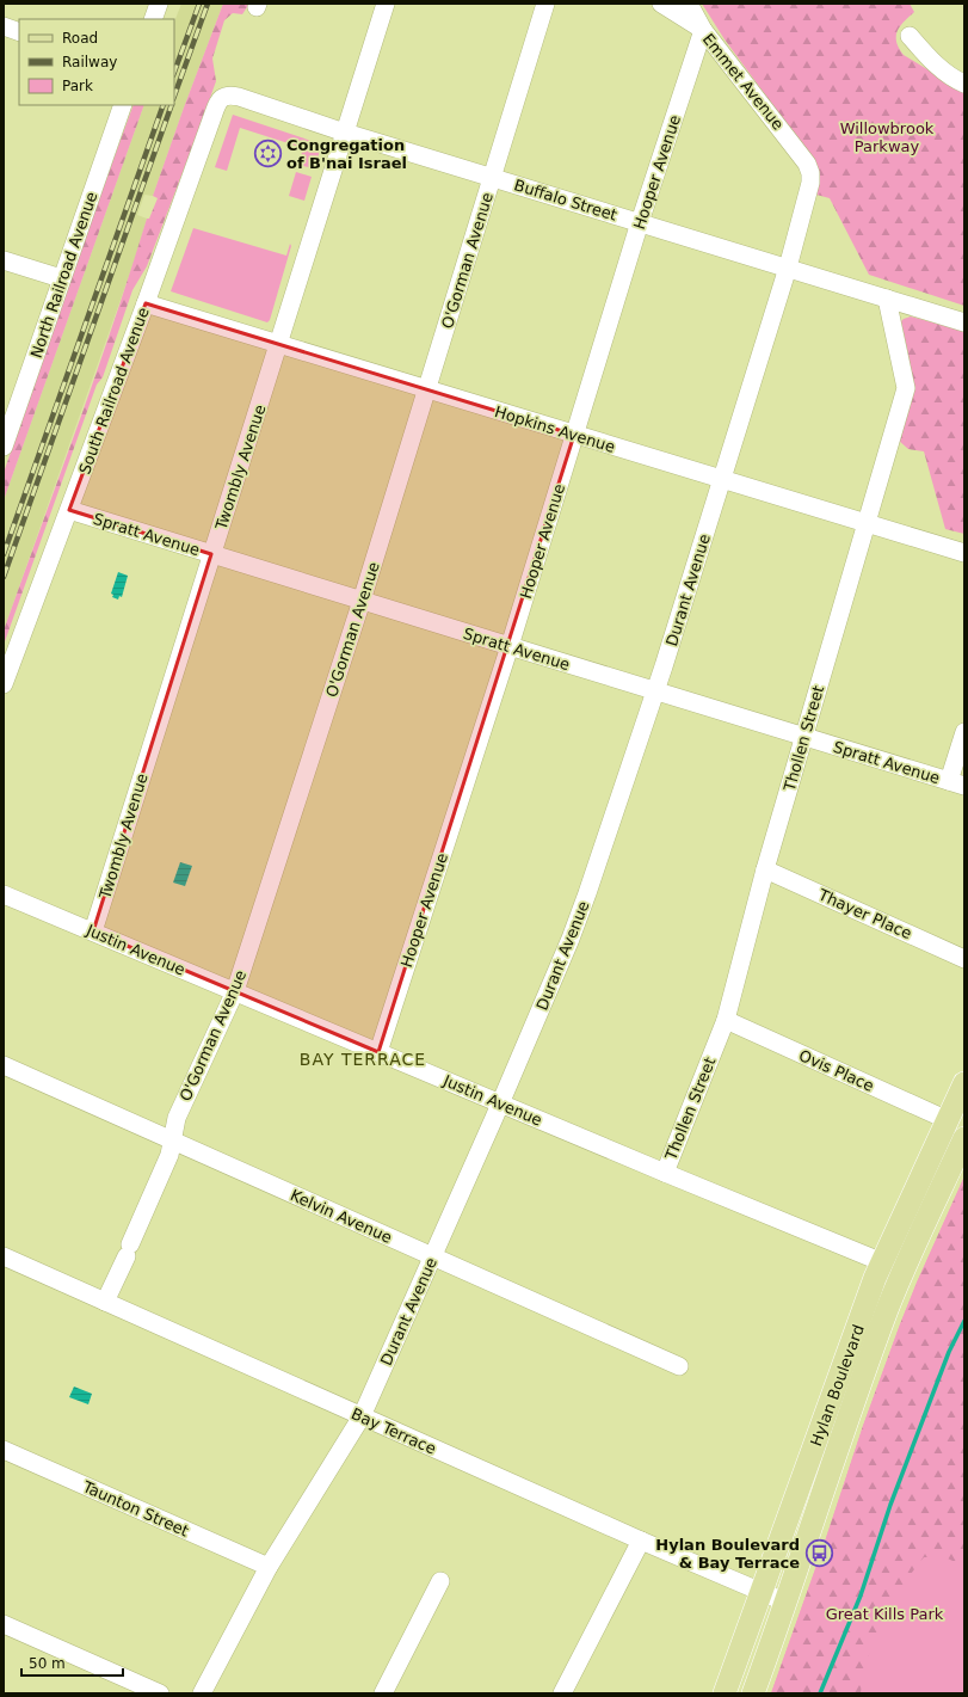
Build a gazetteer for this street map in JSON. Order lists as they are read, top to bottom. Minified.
{"streets":{"main road":["Hylan Boulevard"],"street":["Emmet Avenue","Hooper Avenue","Buffalo Street","O'Gorman Avenue","North Railroad Avenue","South Railroad Avenue","Hopkins Avenue","Twombly Avenue","Spratt Avenue","Durant Avenue","Thollen Street","Thayer Place","Justin Avenue","Ovis Place","Kelvin Avenue","Bay Terrace","Taunton Street"]},"crossings":[["Emmet Avenue","Hooper Avenue"],["Emmet Avenue","Durant Avenue"],["Hooper Avenue","Buffalo Street"],["Hooper Avenue","Hopkins Avenue"],["Hooper Avenue","Spratt Avenue"],["Hooper Avenue","Justin Avenue"],["Buffalo Street","O'Gorman Avenue"],["Buffalo Street","South Railroad Avenue"],["Buffalo Street","Twombly Avenue"],["Buffalo Street","Durant Avenue"],["Buffalo Street","Thollen Street"],["O'Gorman Avenue","Hopkins Avenue"],["O'Gorman Avenue","Spratt Avenue"],["O'Gorman Avenue","Justin Avenue"],["O'Gorman Avenue","Kelvin Avenue"],["O'Gorman Avenue","Bay Terrace"],["South Railroad Avenue","Hopkins Avenue"],["South Railroad Avenue","Spratt Avenue"],["Hopkins Avenue","Twombly Avenue"],["Hopkins Avenue","Durant Avenue"],["Hopkins Avenue","Thollen Street"],["Twombly Avenue","Spratt Avenue"],["Twombly Avenue","Justin Avenue"],["Spratt Avenue","Durant Avenue"],["Spratt Avenue","Thollen Street"],["Durant Avenue","Justin Avenue"],["Durant Avenue","Kelvin Avenue"],["Durant Avenue","Bay Terrace"],["Durant Avenue","Taunton Street"],["Thollen Street","Thayer Place"],["Thollen Street","Justin Avenue"],["Thollen Street","Ovis Place"],["Justin Avenue","Hylan Boulevard"],["Ovis Place","Hylan Boulevard"],["Hylan Boulevard","Bay Terrace"]],"districts":["BAY TERRACE"],"parks":["Willowbrook Parkway","Great Kills Park"],"places":{"synagogue":["Congregation of B'nai Israel"],"bus stop":["Hylan Boulevard & Bay Terrace"]},"legend":["Road","Railway","Park"],"scale_bar":"50 m"}
